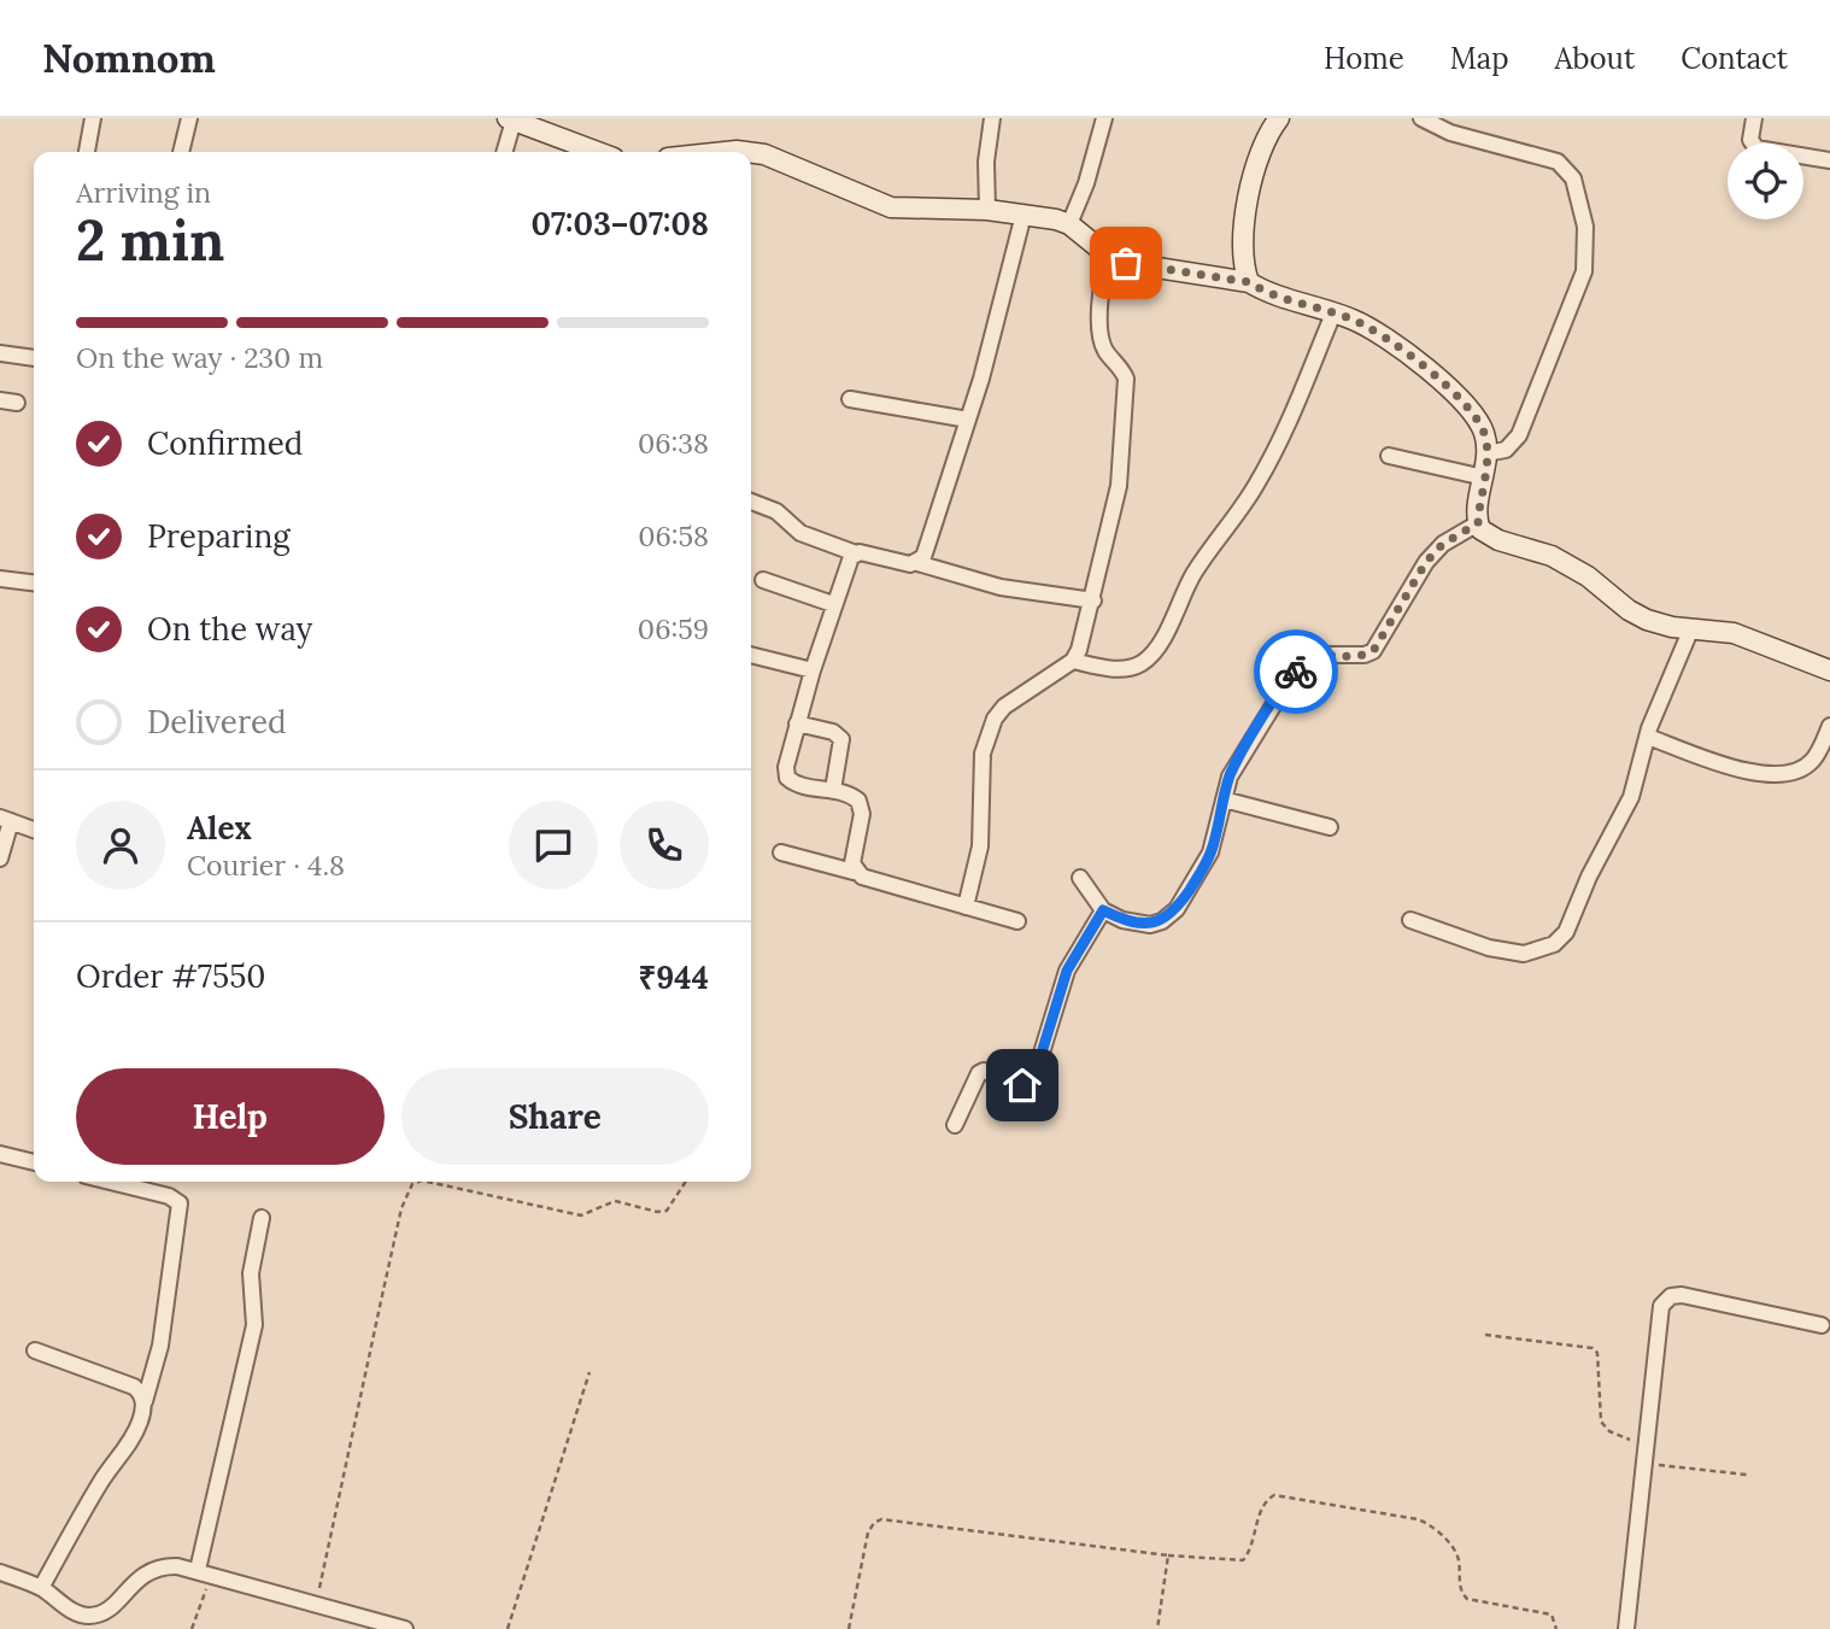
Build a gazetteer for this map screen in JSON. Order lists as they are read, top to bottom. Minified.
{"page":{"header":"Nomnom","nav":["Home","Map","About","Contact"],"heading":["2 min","Arriving in","07:03–07:08"],"panel":["Alex","Courier · 4.8","Order #7550","₹944"],"bar":"On the way · 230 m","list":[["Confirmed","06:38"],["Preparing","06:58"],["On the way","06:59"],"Delivered"],"buttons":["Help","Share"]}}
